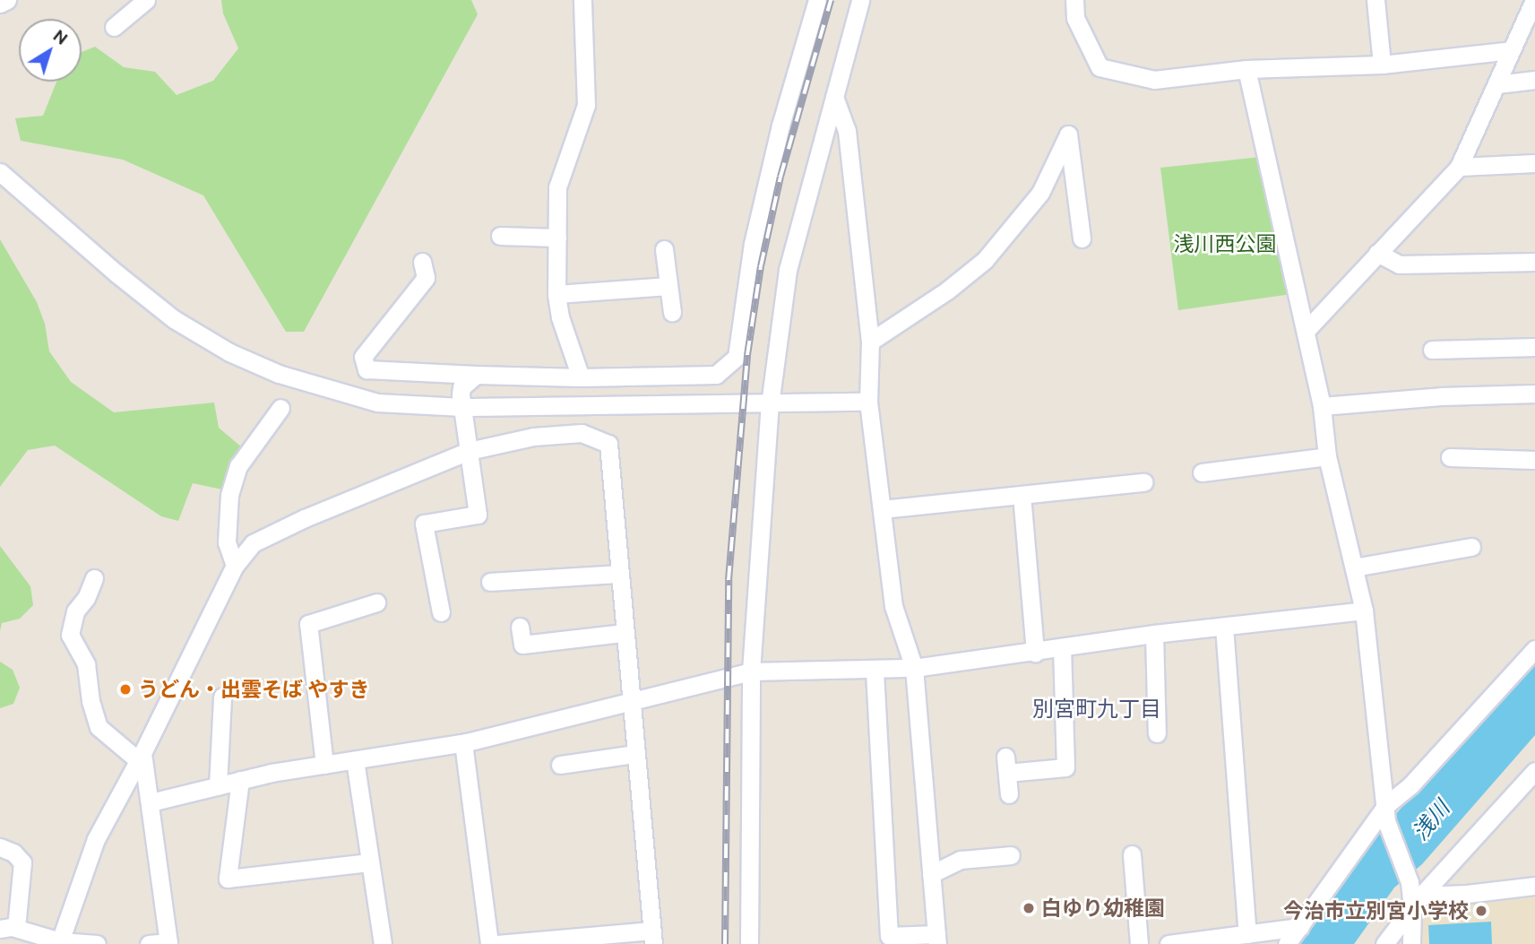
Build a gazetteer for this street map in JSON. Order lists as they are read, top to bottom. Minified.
{"districts":["別宮町九丁目"],"water":["浅川"],"parks":["浅川西公園"],"places":["うどん・出雲そば やすき","白ゆり幼稚園","今治市立別宮小学校"],"north":"top right"}
